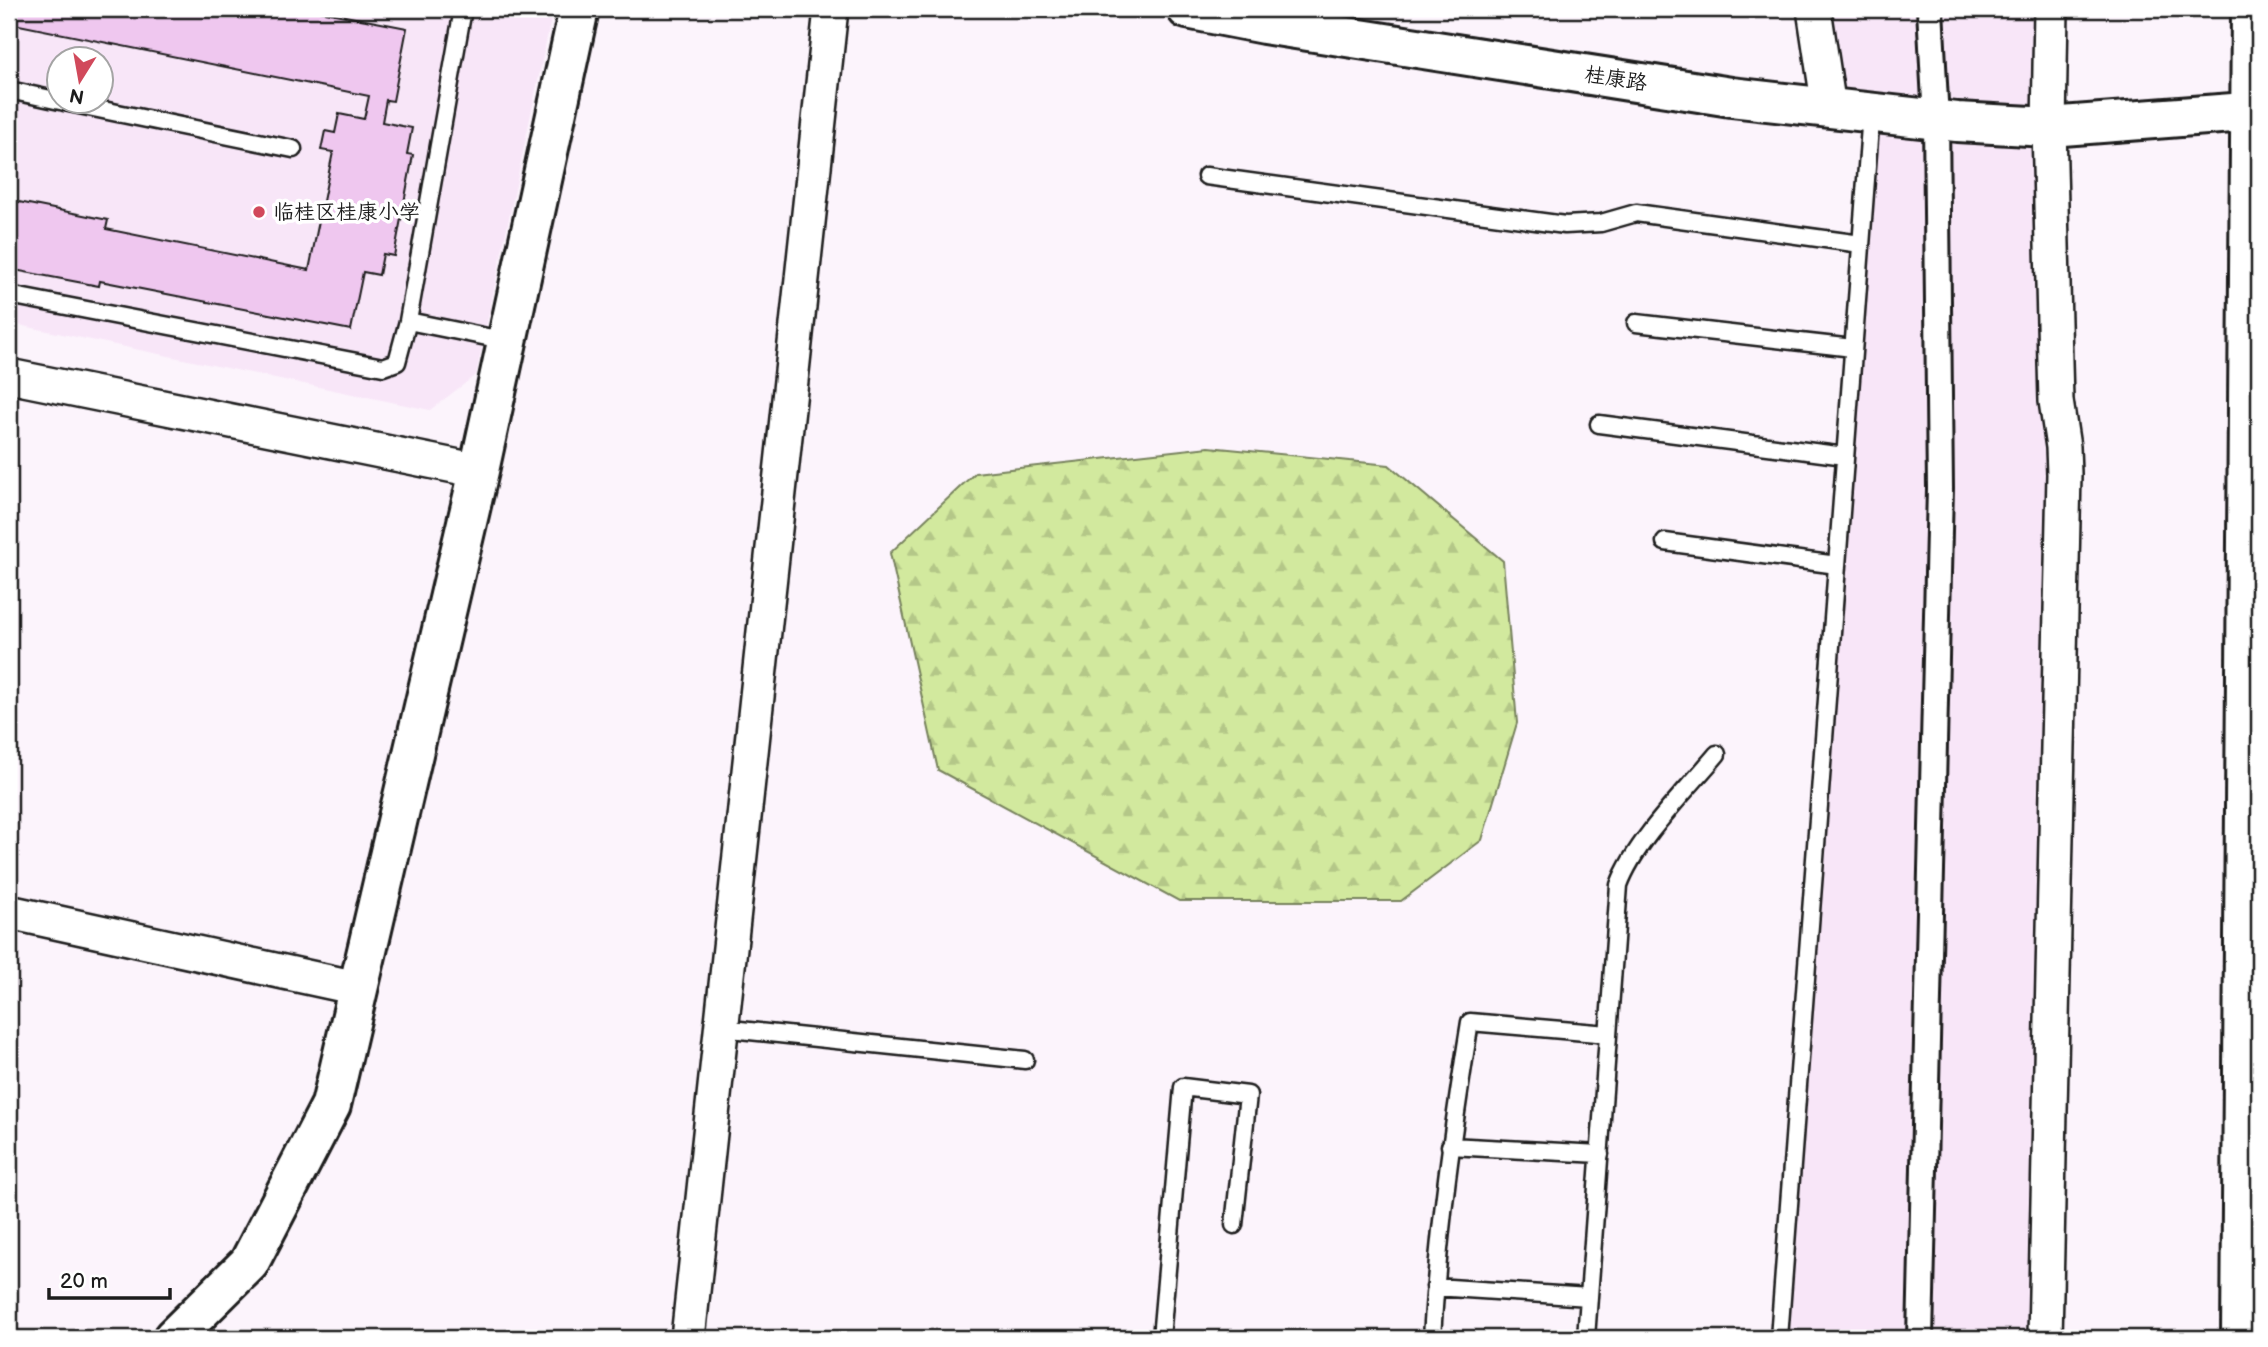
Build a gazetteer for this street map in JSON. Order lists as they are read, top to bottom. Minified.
{"streets":{"street":["桂康路"]},"places":["临桂区桂康小学"],"scale_bar":"20 m","north":"bottom"}
